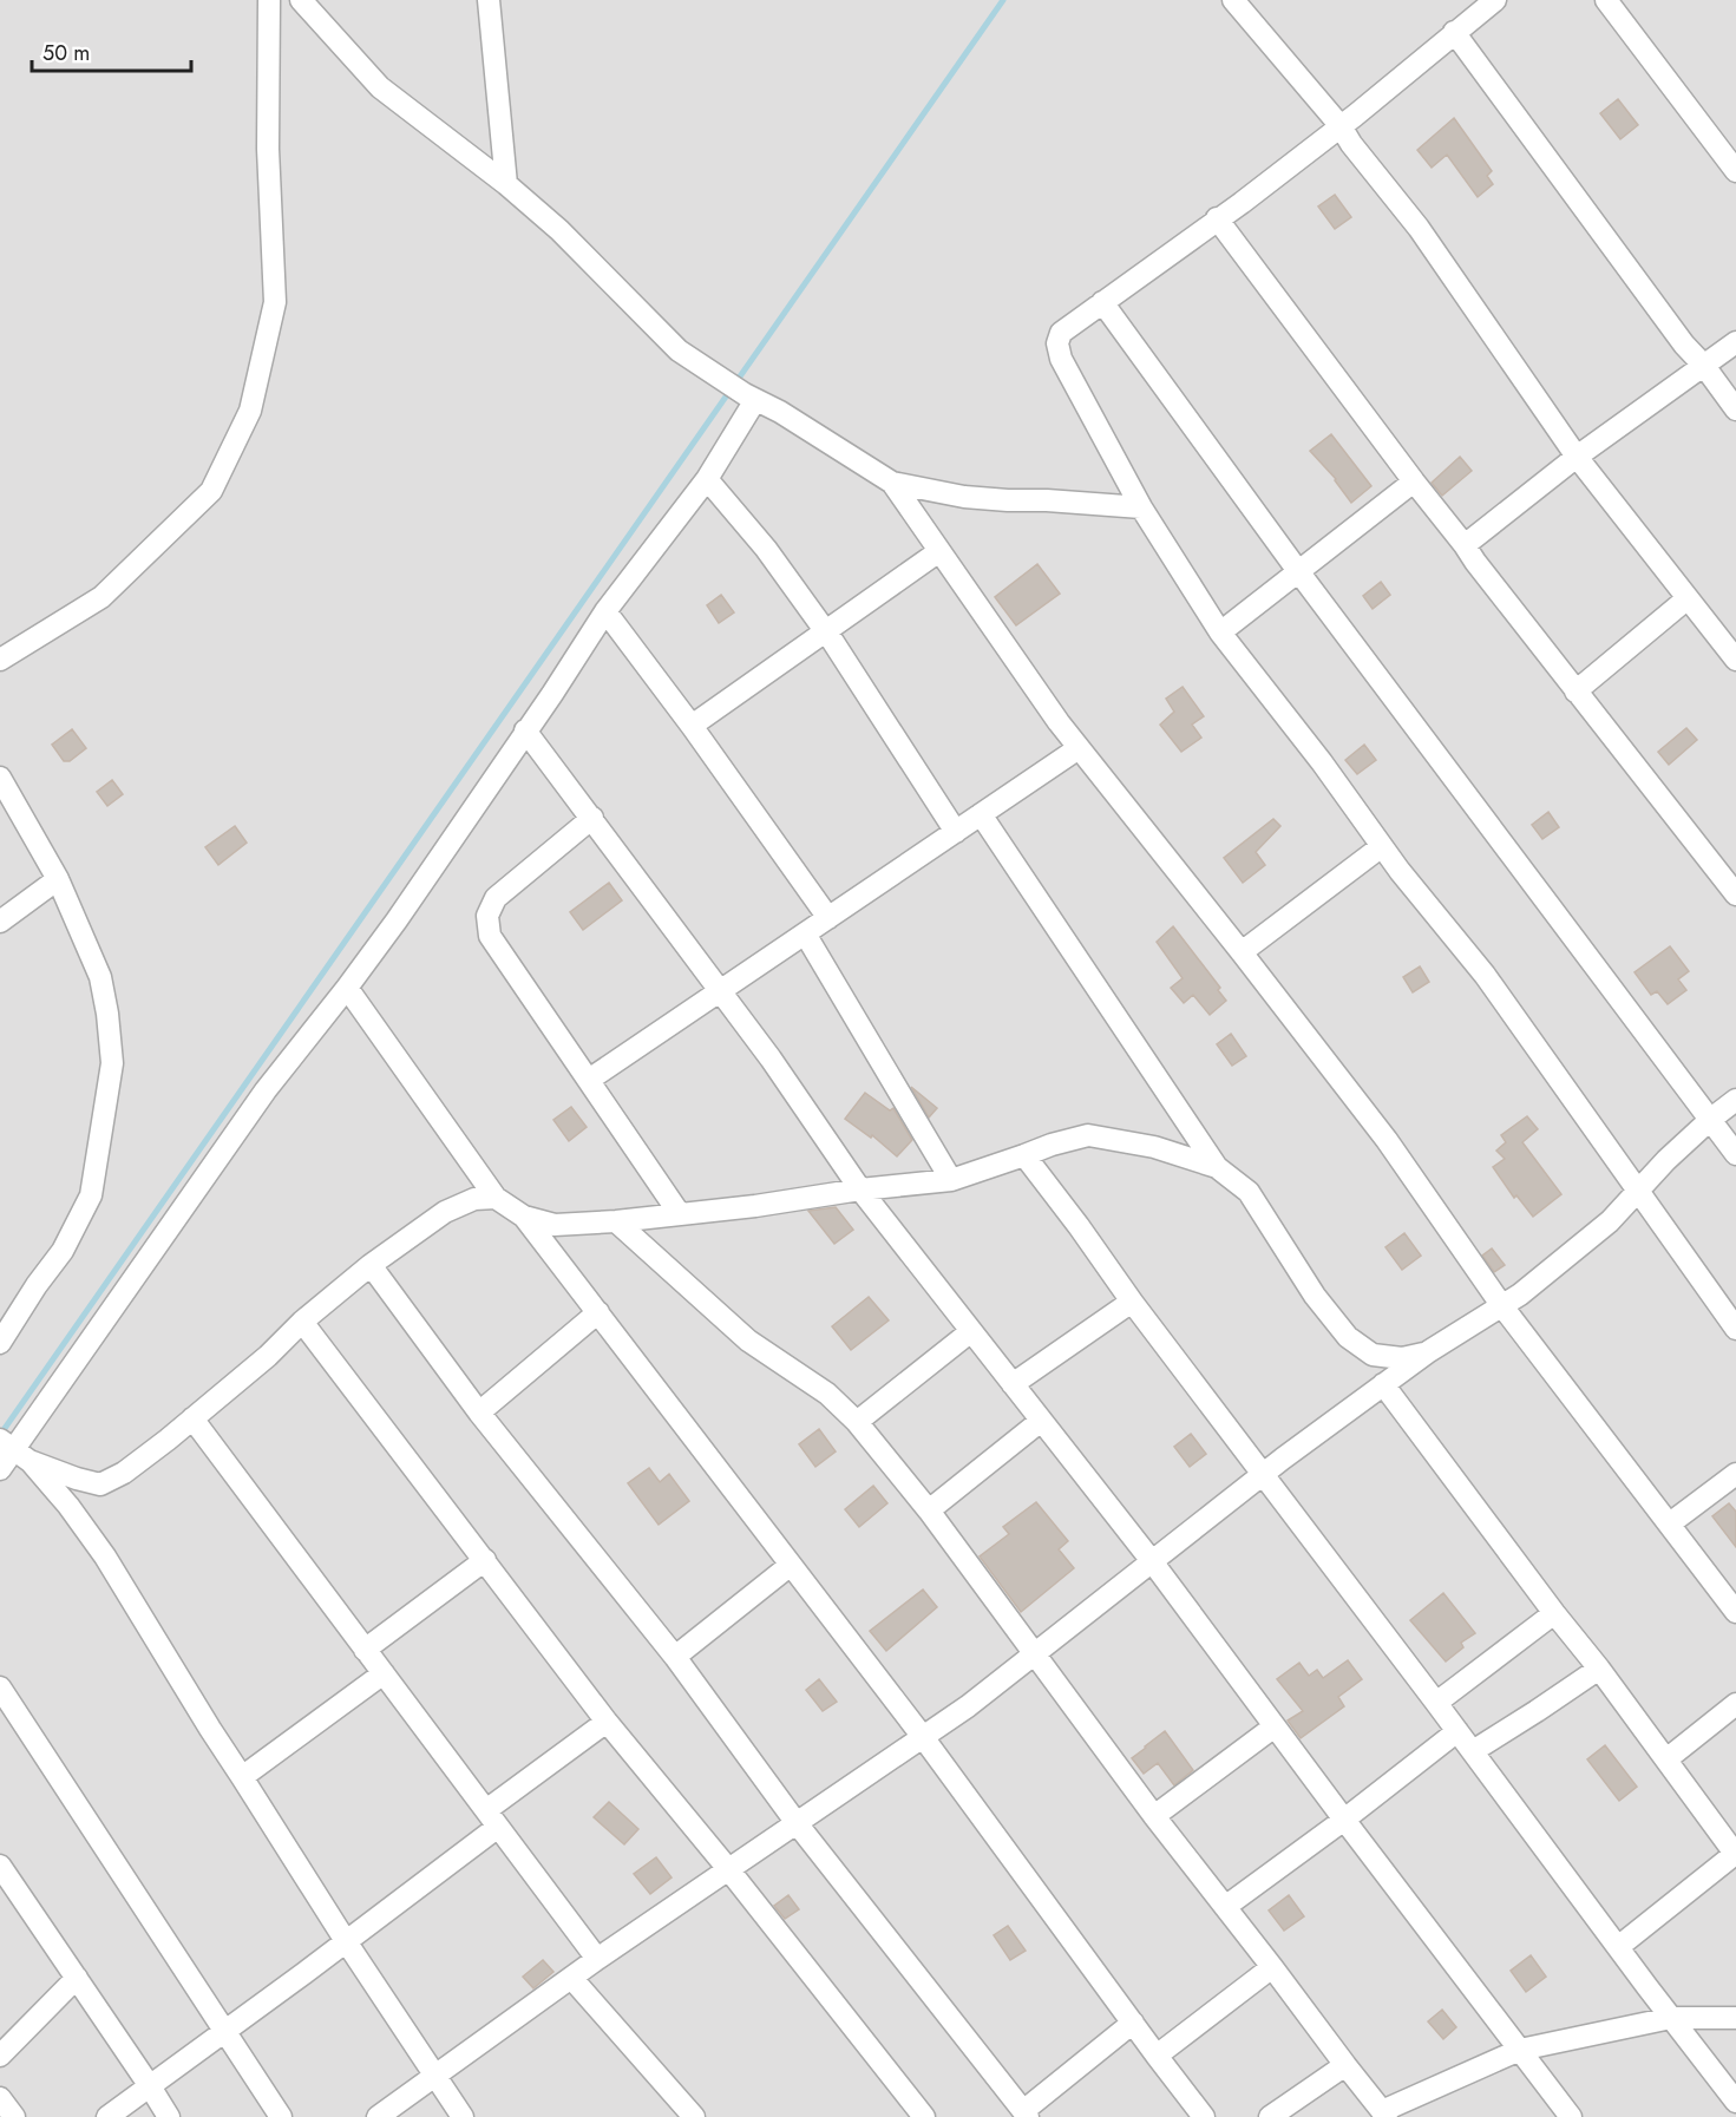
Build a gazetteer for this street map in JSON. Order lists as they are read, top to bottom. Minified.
{"scale_bar":"50 m"}
